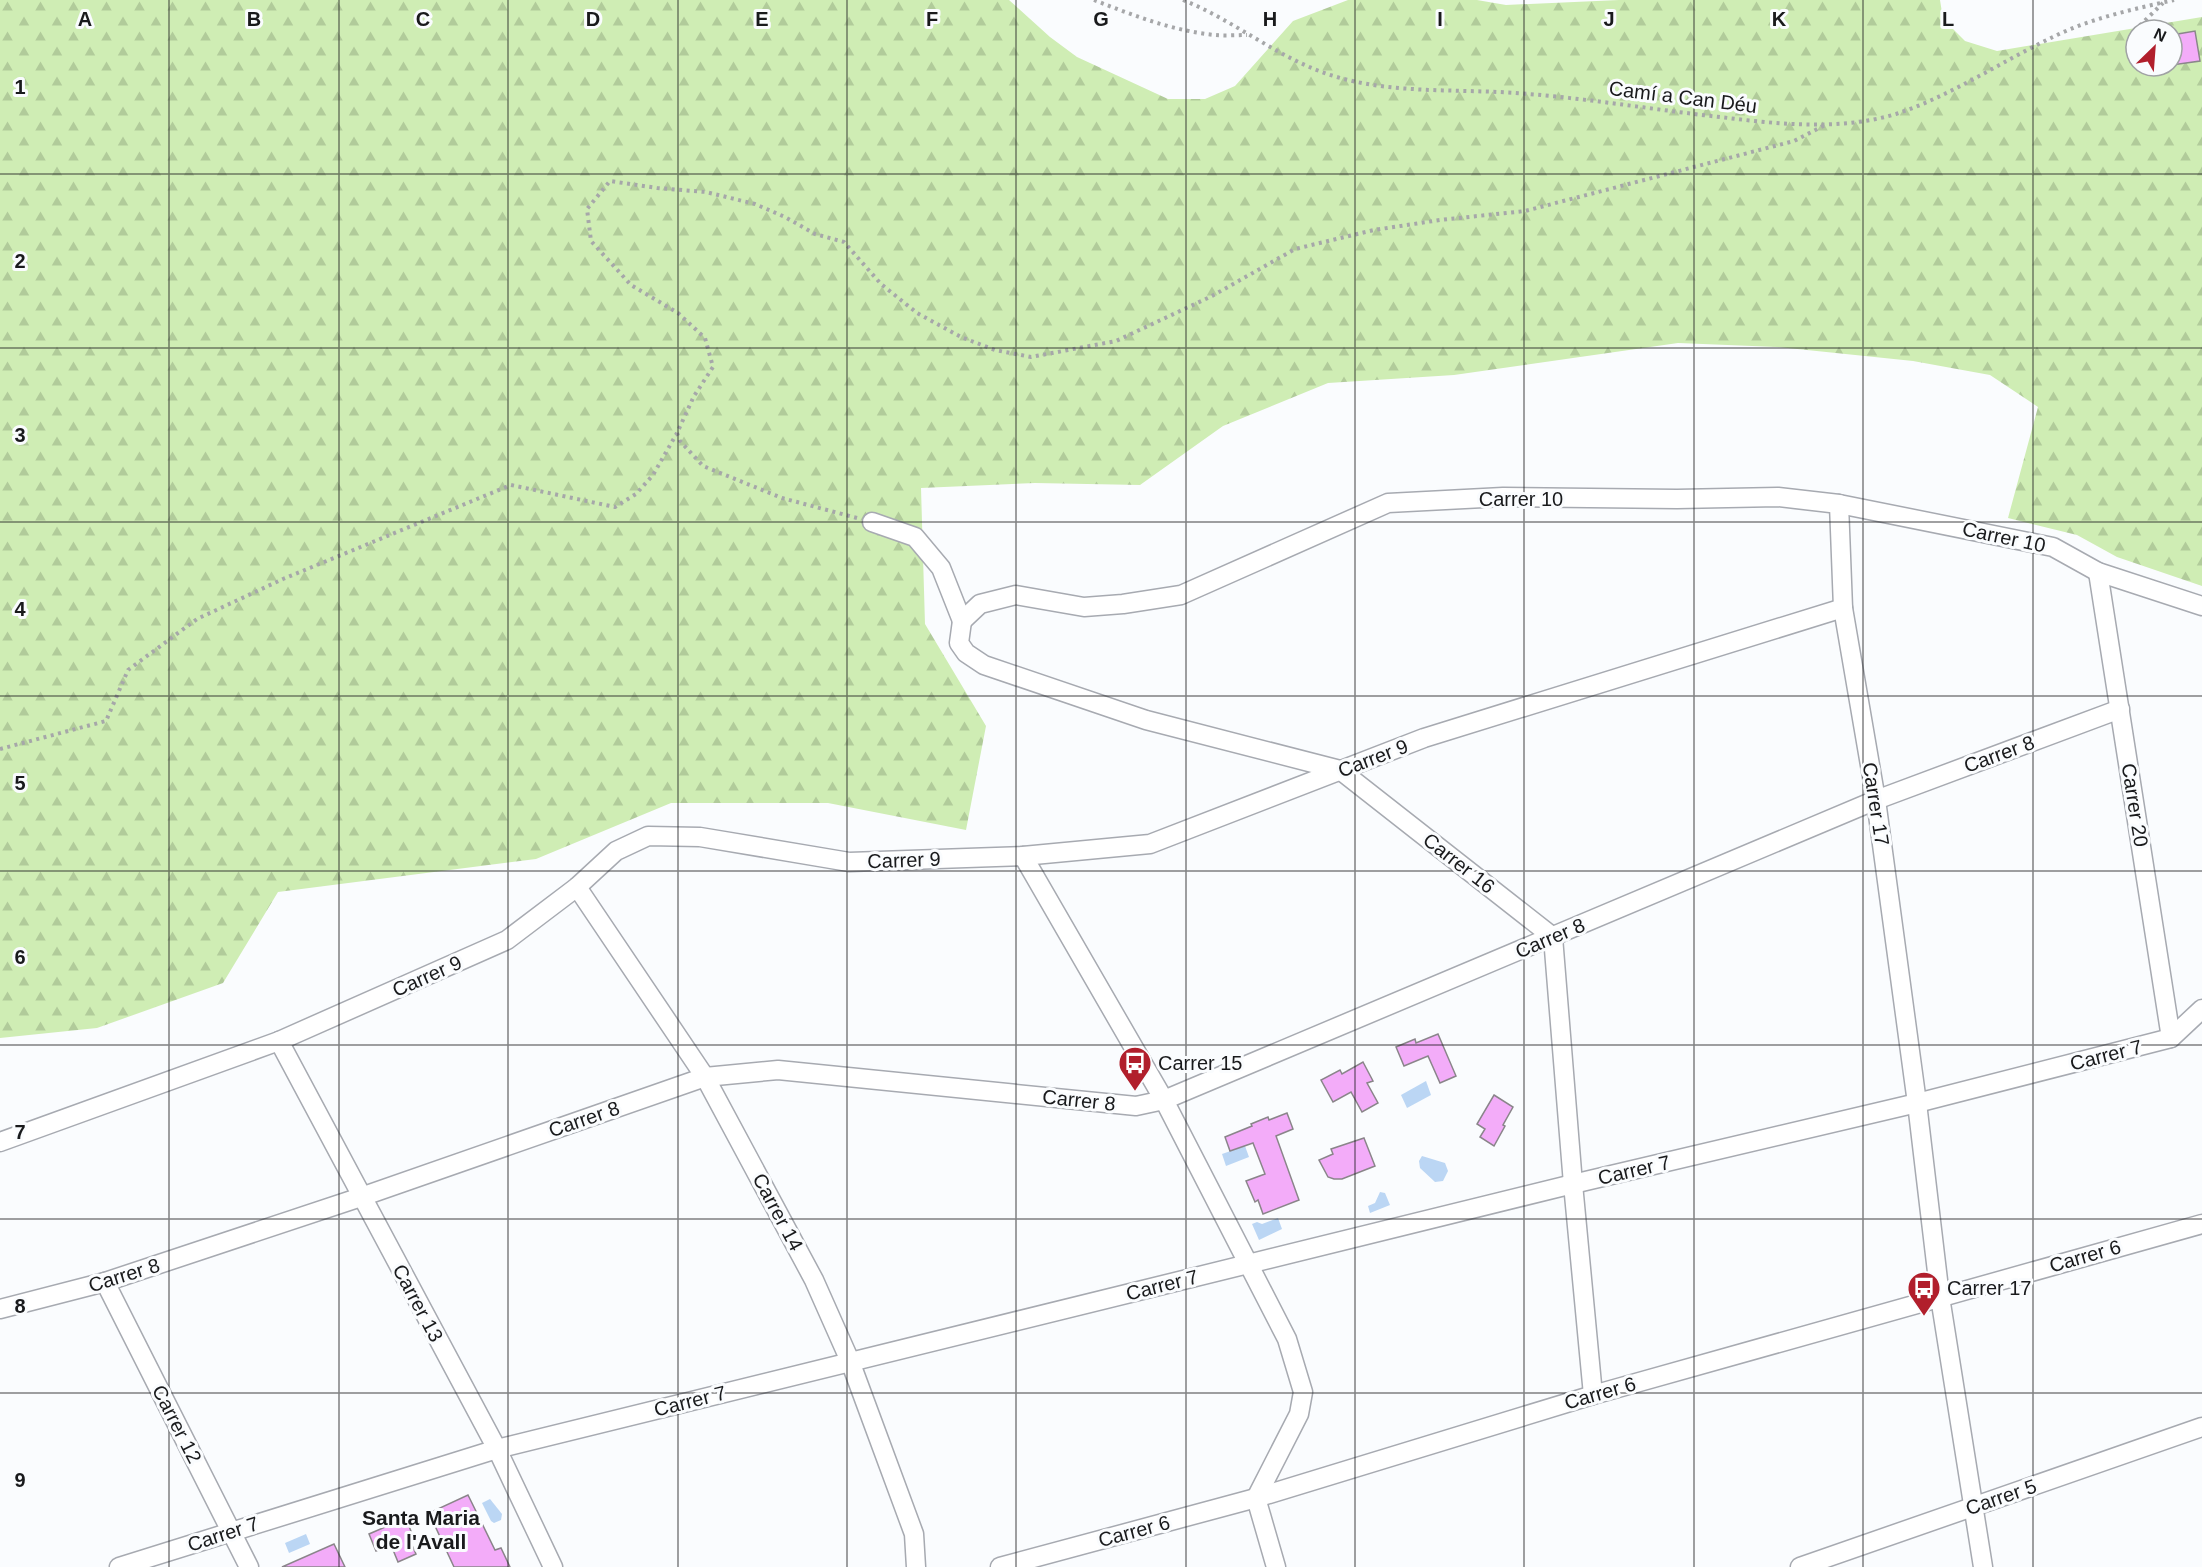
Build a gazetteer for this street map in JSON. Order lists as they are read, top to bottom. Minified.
{"streets":{"street":["Carrer 10","Carrer 8","Carrer 9","Carrer 17","Carrer 20","Carrer 16","Carrer 7","Carrer 14","Carrer 6","Carrer 13","Carrer 12","Carrer 5"],"path":["Camí a Can Déu"]},"crossings":[["Carrer 10","Carrer 17"],["Carrer 10","Carrer 20"],["Carrer 10","Carrer 16"],["Carrer 8","Carrer 17"],["Carrer 8","Carrer 20"],["Carrer 8","Carrer 16"],["Carrer 8","Carrer 14"],["Carrer 8","Carrer 13"],["Carrer 8","Carrer 12"],["Carrer 9","Carrer 17"],["Carrer 9","Carrer 16"],["Carrer 9","Carrer 14"],["Carrer 9","Carrer 13"],["Carrer 17","Carrer 7"],["Carrer 17","Carrer 6"],["Carrer 17","Carrer 5"],["Carrer 20","Carrer 7"],["Carrer 7","Carrer 14"],["Carrer 7","Carrer 13"],["Carrer 7","Carrer 12"]],"districts":["Santa Maria de l'Avall"],"places":{"bus stop":["Carrer 15","Carrer 17"]},"north":"top right","grid":{"columns":["A","B","C","D","E","F","G","H","I","J","K","L"],"rows":["1","2","3","4","5","6","7","8","9"]}}
